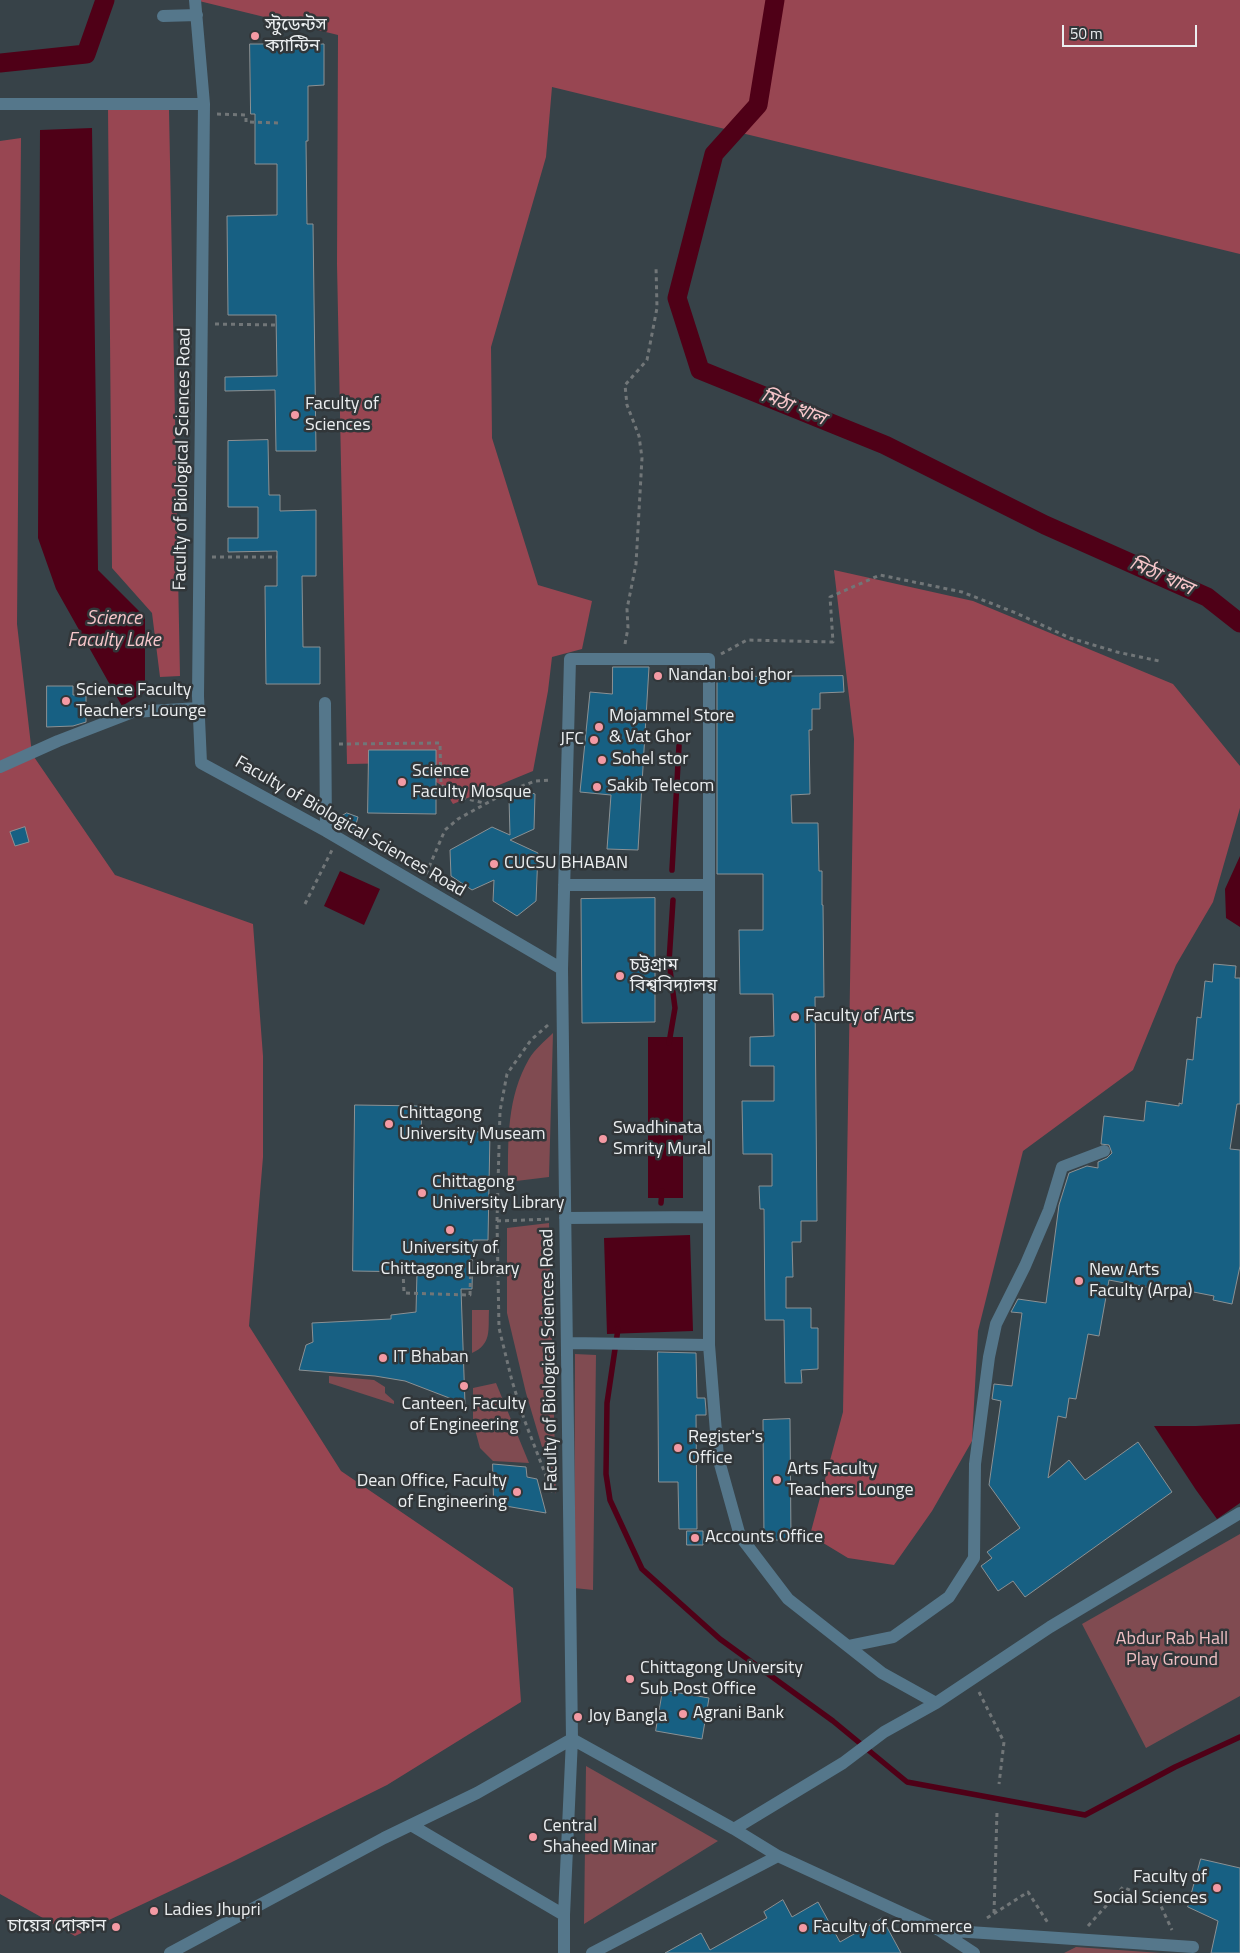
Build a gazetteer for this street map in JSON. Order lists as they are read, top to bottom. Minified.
{"streets":{"street":["Faculty of Biological Sciences Road"]},"water":["মিঠা খাল","Science Faculty Lake"],"parks":["Abdur Rab Hall Play Ground"],"places":["স্টুডেন্টস ক্যান্টিন","Faculty of Sciences","Nandan boi ghor","Science Faculty Teachers' Lounge","Mojammel Store & Vat Ghor","JFC","Sohel stor","Science Faculty Mosque","Sakib Telecom","CUCSU BHABAN","চট্টগ্রাম বিশ্ববিদ্যালয়","Faculty of Arts","Chittagong University Museam","Swadhinata Smrity Mural","Chittagong University Library","University of Chittagong Library","New Arts Faculty (Arpa)","IT Bhaban","Canteen, Faculty of Engineering","Register's Office","Arts Faculty Teachers Lounge","Dean Office, Faculty of Engineering","Accounts Office","Chittagong University Sub Post Office","Agrani Bank","Joy Bangla","Central Shaheed Minar","Faculty of Social Sciences","Ladies Jhupri","চায়ের দোকান","Faculty of Commerce"],"scale_bar":"50 m"}
